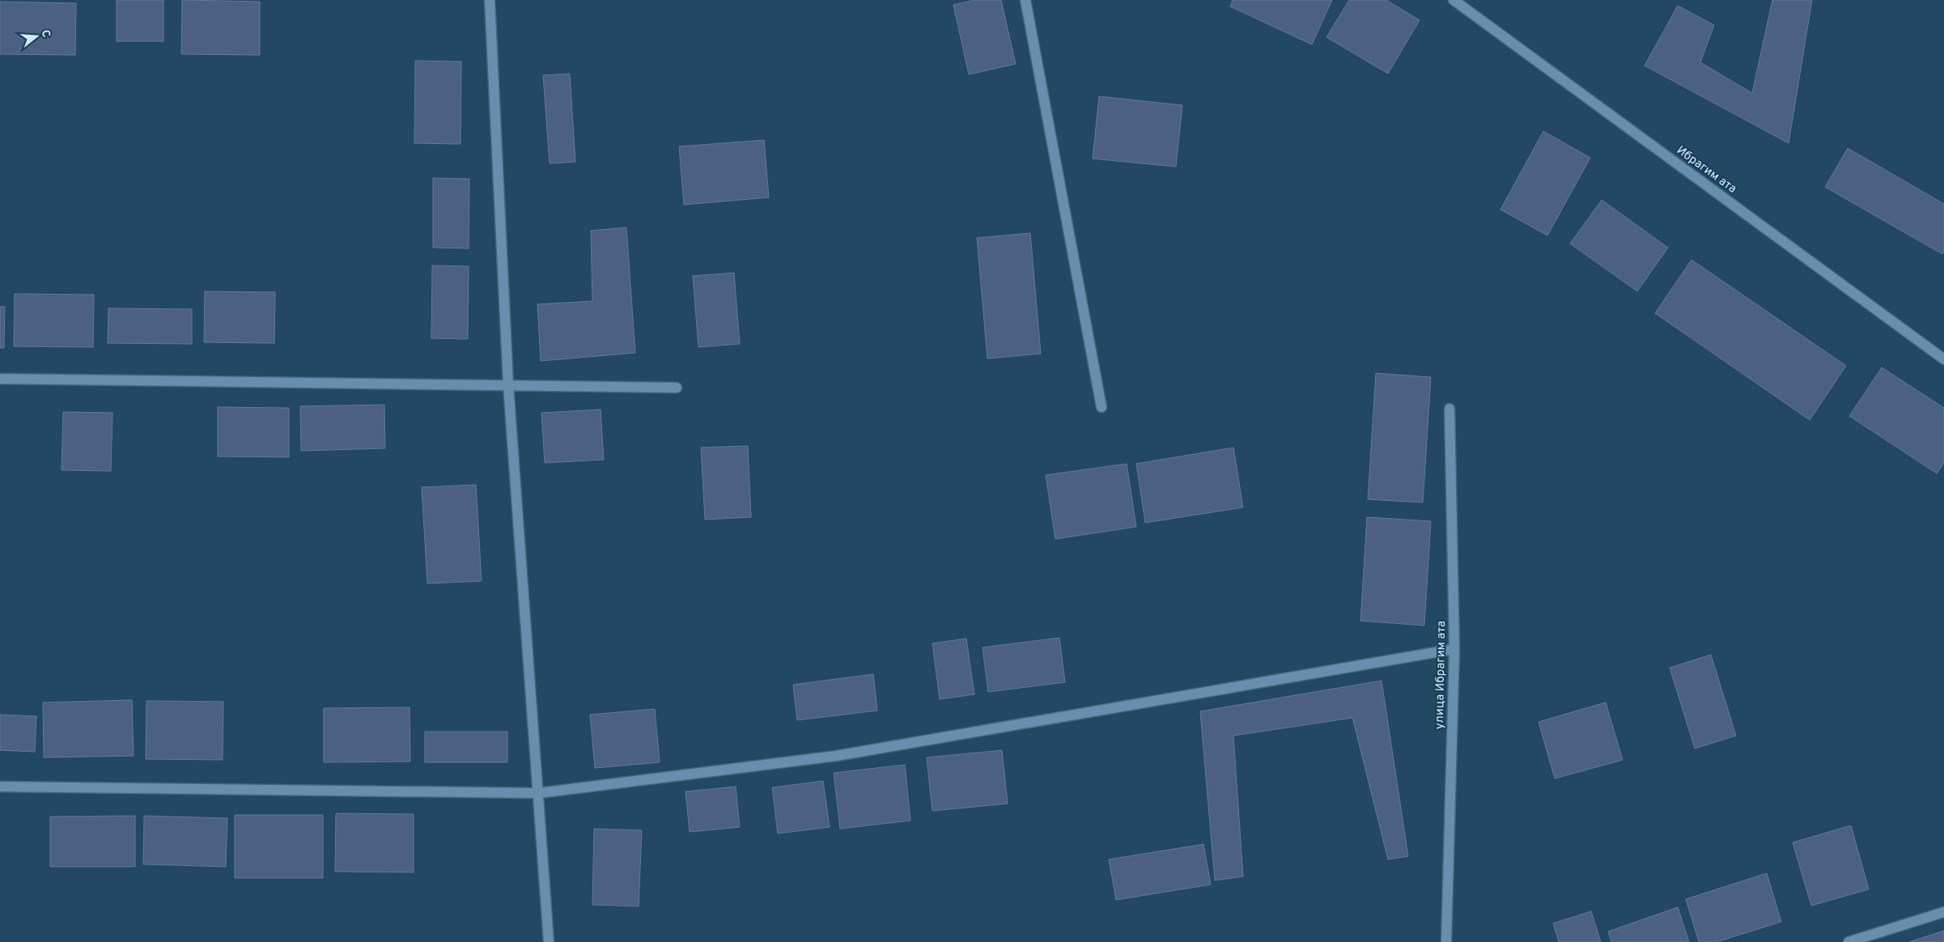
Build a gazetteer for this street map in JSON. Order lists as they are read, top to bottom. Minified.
{"streets":{"street":["Ибрагим ата","улица Ибрагим ата"]},"north":"right"}
